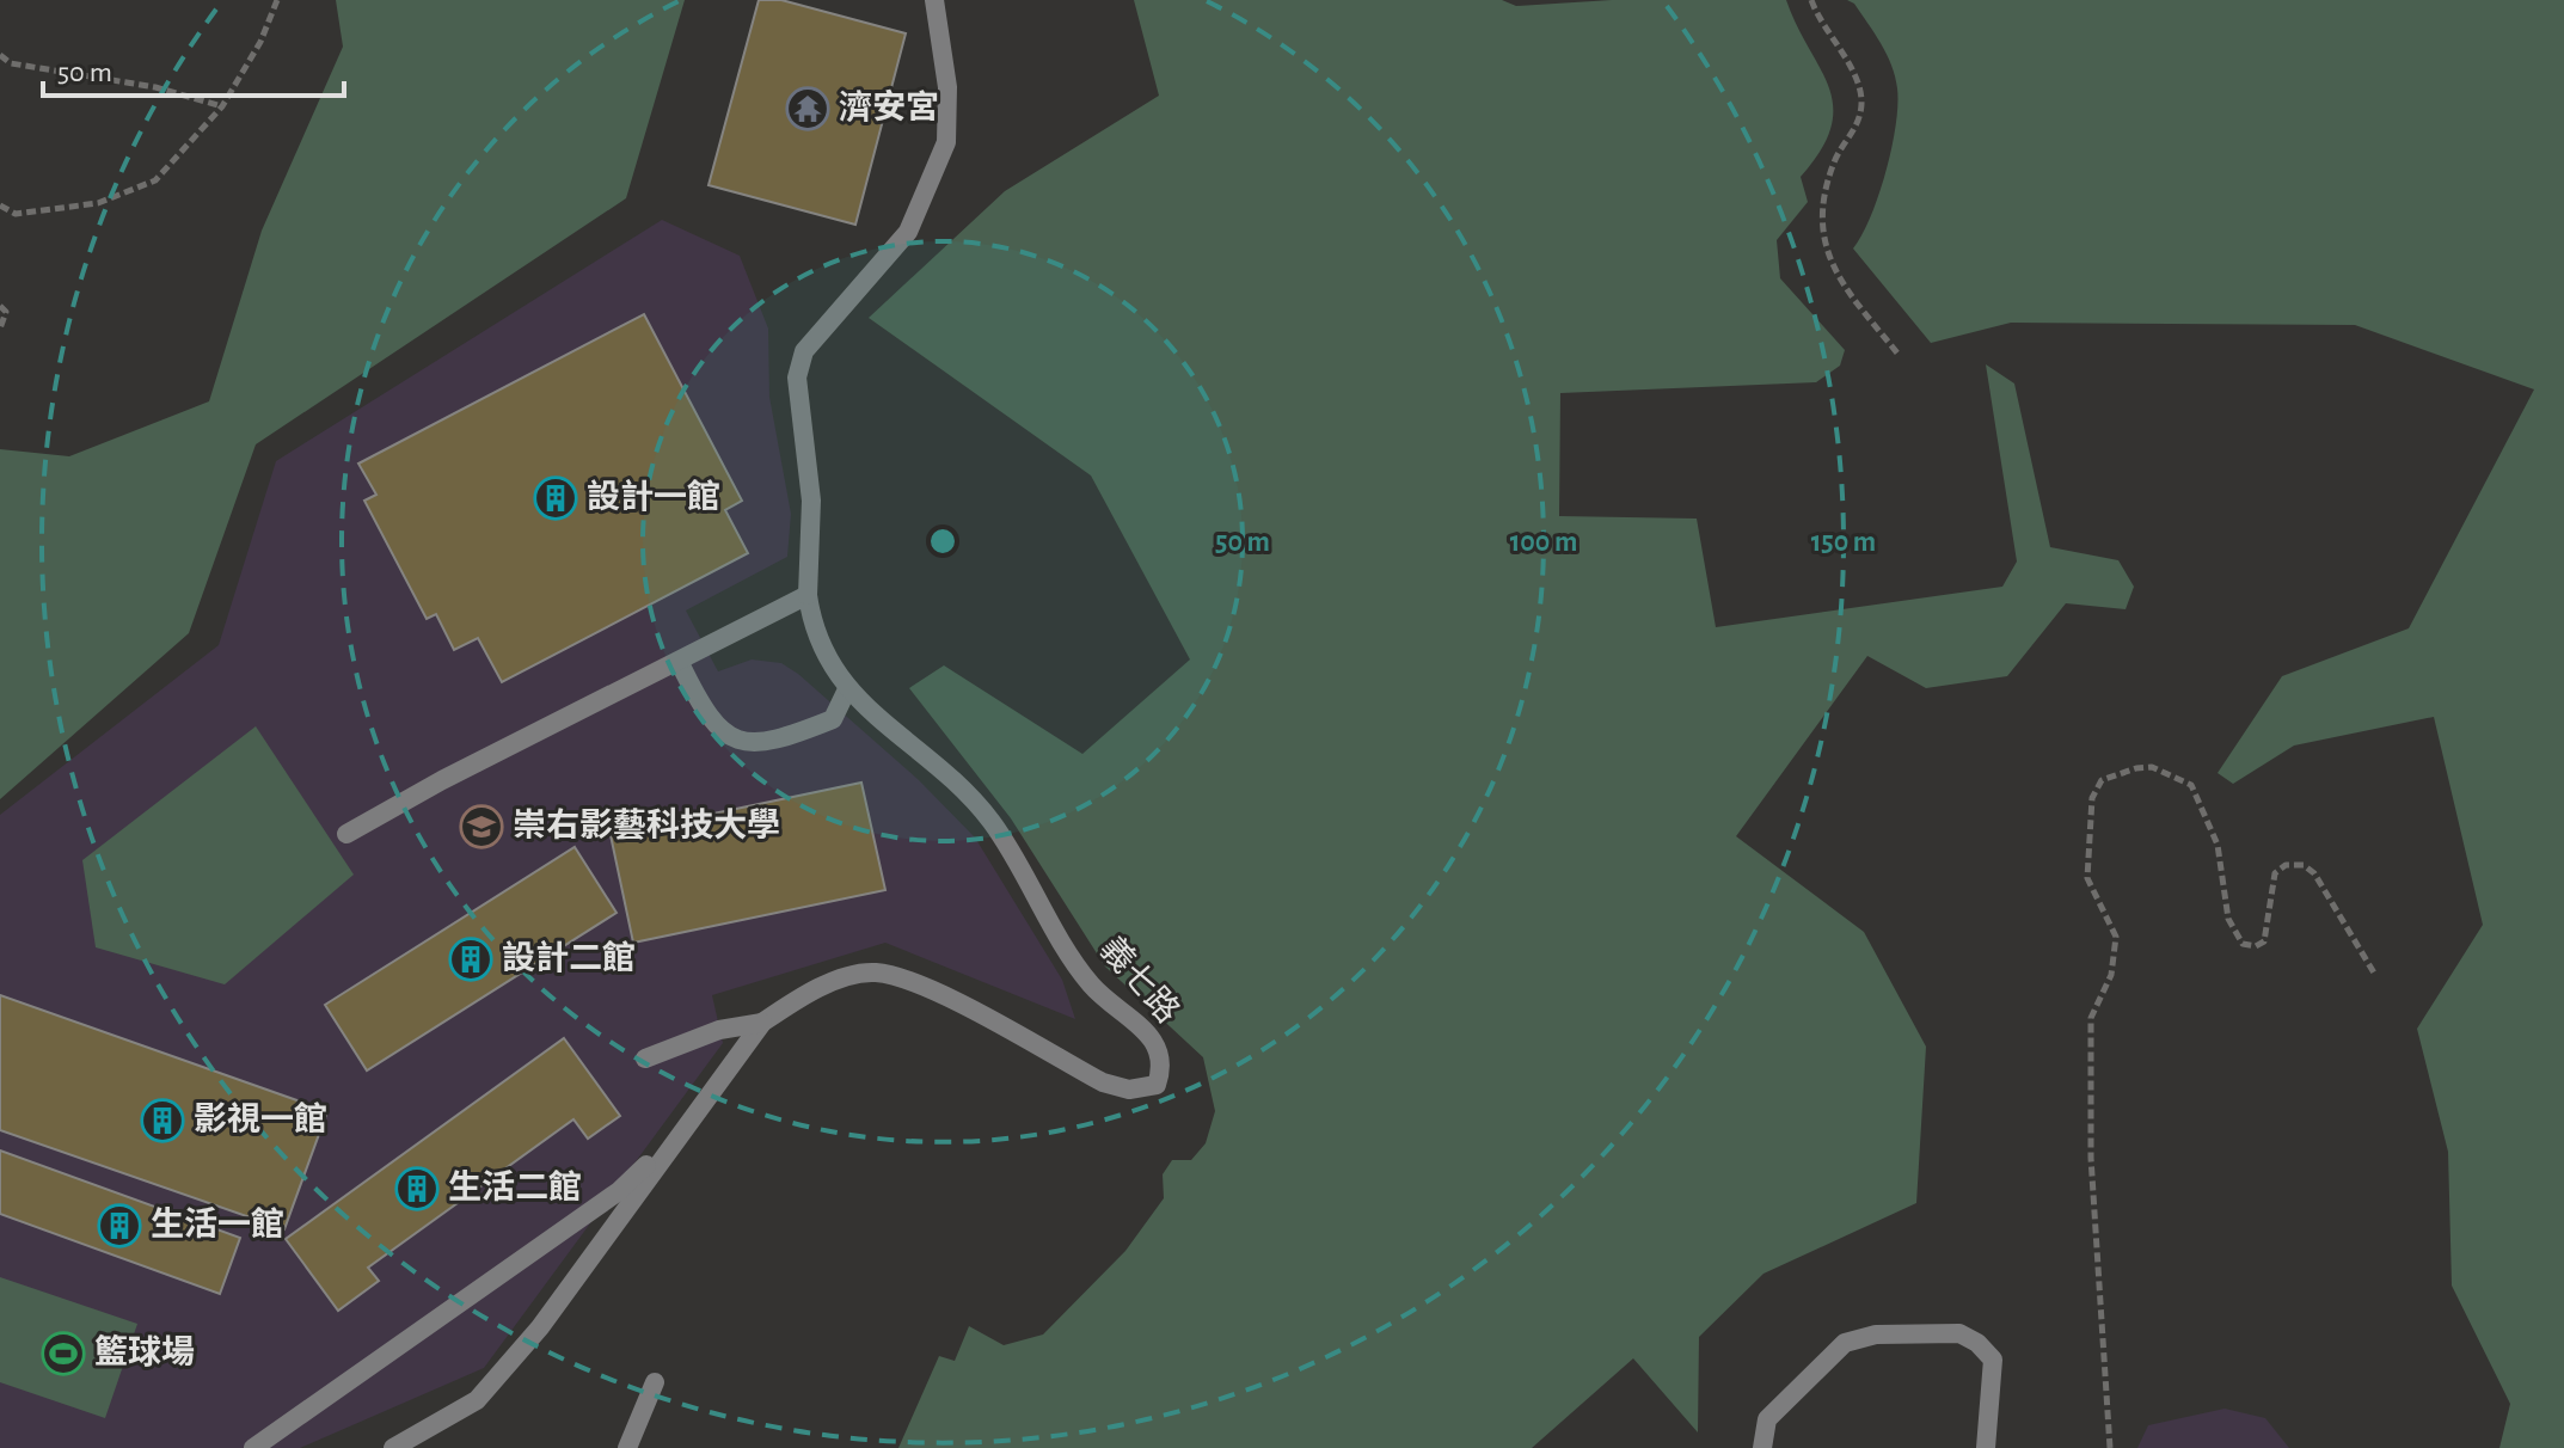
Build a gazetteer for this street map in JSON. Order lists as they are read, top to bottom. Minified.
{"streets":{"street":["義七路"]},"places":{"temple":["濟安宮"],"building":["設計一館","設計二館","影視一館","生活二館","生活一館"],"school or university":["崇右影藝科技大學"],"sports":["籃球場"]},"scale_bar":"50 m","rings":["50 m","100 m","150 m"]}
